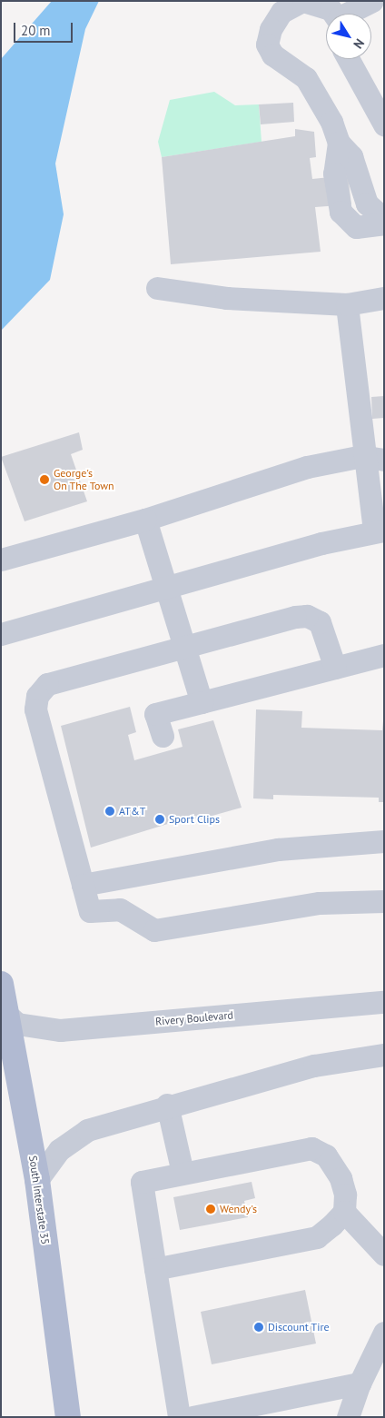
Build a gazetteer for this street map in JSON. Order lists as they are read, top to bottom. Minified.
{"streets":{"main road":["South Interstate 35"],"street":["Rivery Boulevard"]},"crossings":[["Rivery Boulevard","South Interstate 35"]],"places":["George's On The Town","AT&T","Sport Clips","Wendy's","Discount Tire"],"scale_bar":"20 m","north":"bottom right"}
